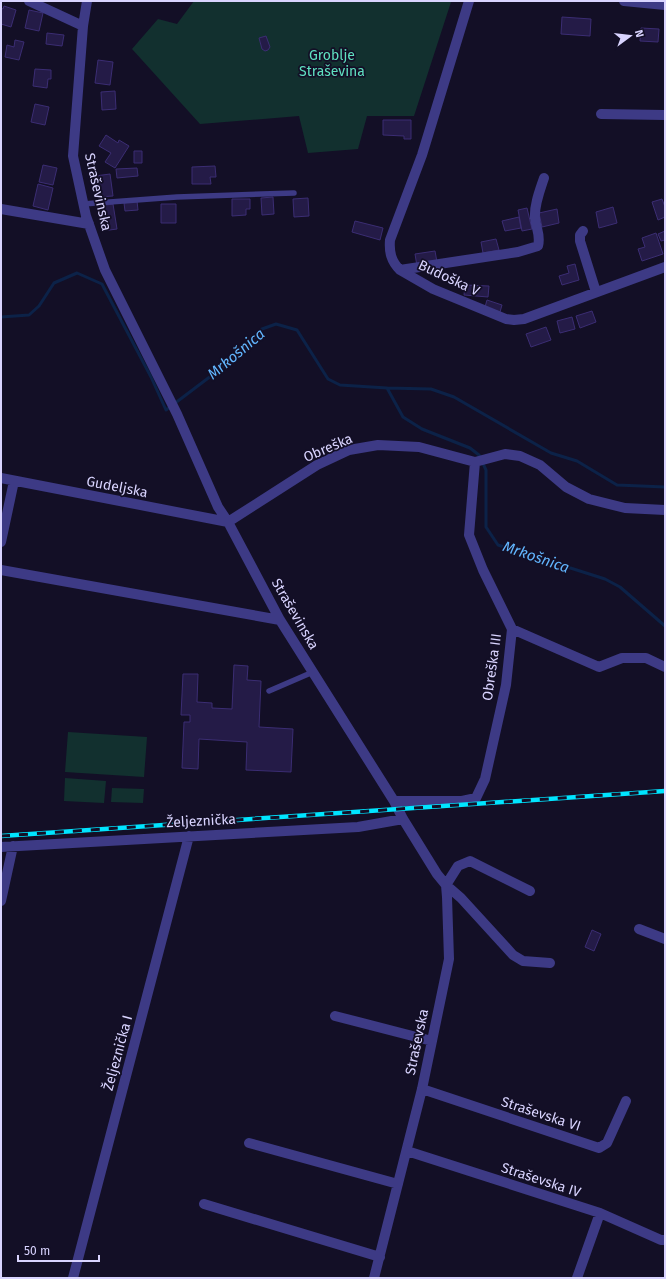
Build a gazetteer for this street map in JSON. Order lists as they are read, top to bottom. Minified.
{"streets":{"street":["Straševinska","Budoška V","Obreška","Gudeljska","Obreška III","Željeznička","Straševska","Željeznička I","Straševska VI","Straševska IV"]},"crossings":[["Straševinska","Obreška"],["Straševinska","Gudeljska"],["Straševinska","Obreška III"],["Straševinska","Željeznička"],["Obreška","Gudeljska"],["Obreška","Obreška III"],["Željeznička","Željeznička I"],["Straševska","Straševska VI"],["Straševska","Straševska IV"]],"water":["Mrkošnica"],"parks":["Groblje Straševina"],"scale_bar":"50 m","north":"right"}
